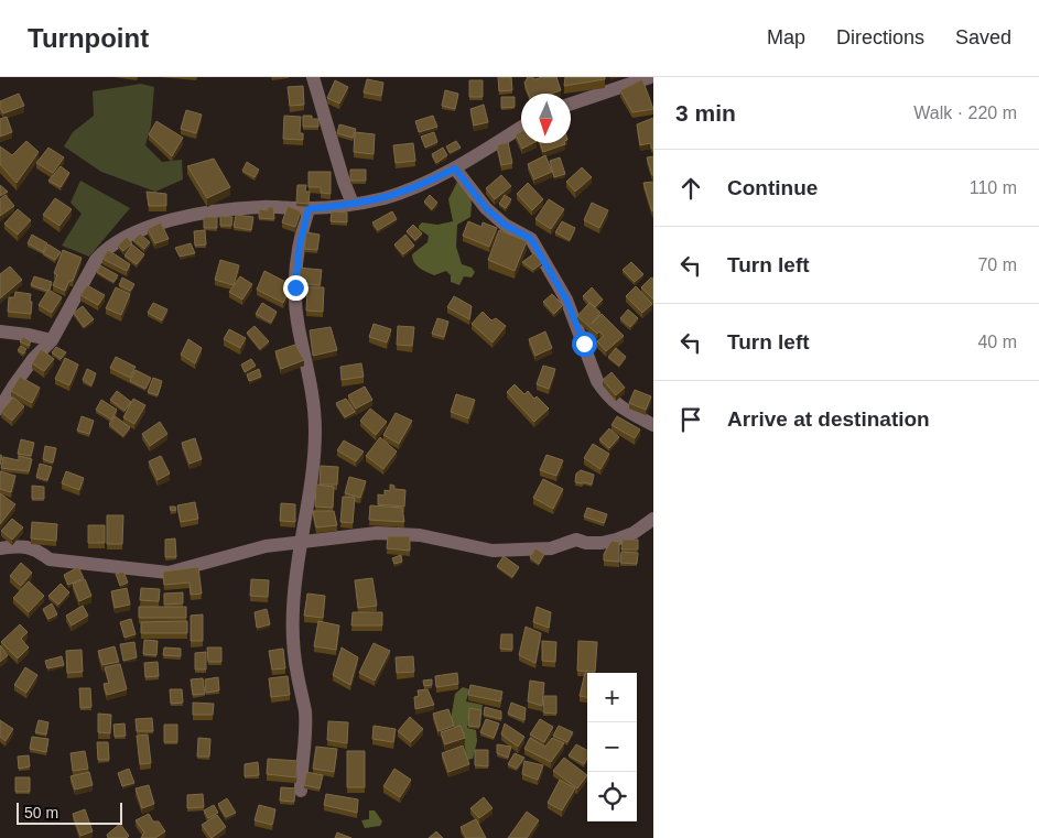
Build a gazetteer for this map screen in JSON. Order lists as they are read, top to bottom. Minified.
{"scale_bar":"50 m","north":"bottom","page":{"header":"Turnpoint","nav":["Map","Directions","Saved"],"heading":["3 min","Walk · 220 m"],"list":[["Continue","110 m"],["Turn left","70 m"],["Turn left","40 m"],"Arrive at destination"],"map_buttons":["+","−"],"scale":"50 m"}}
